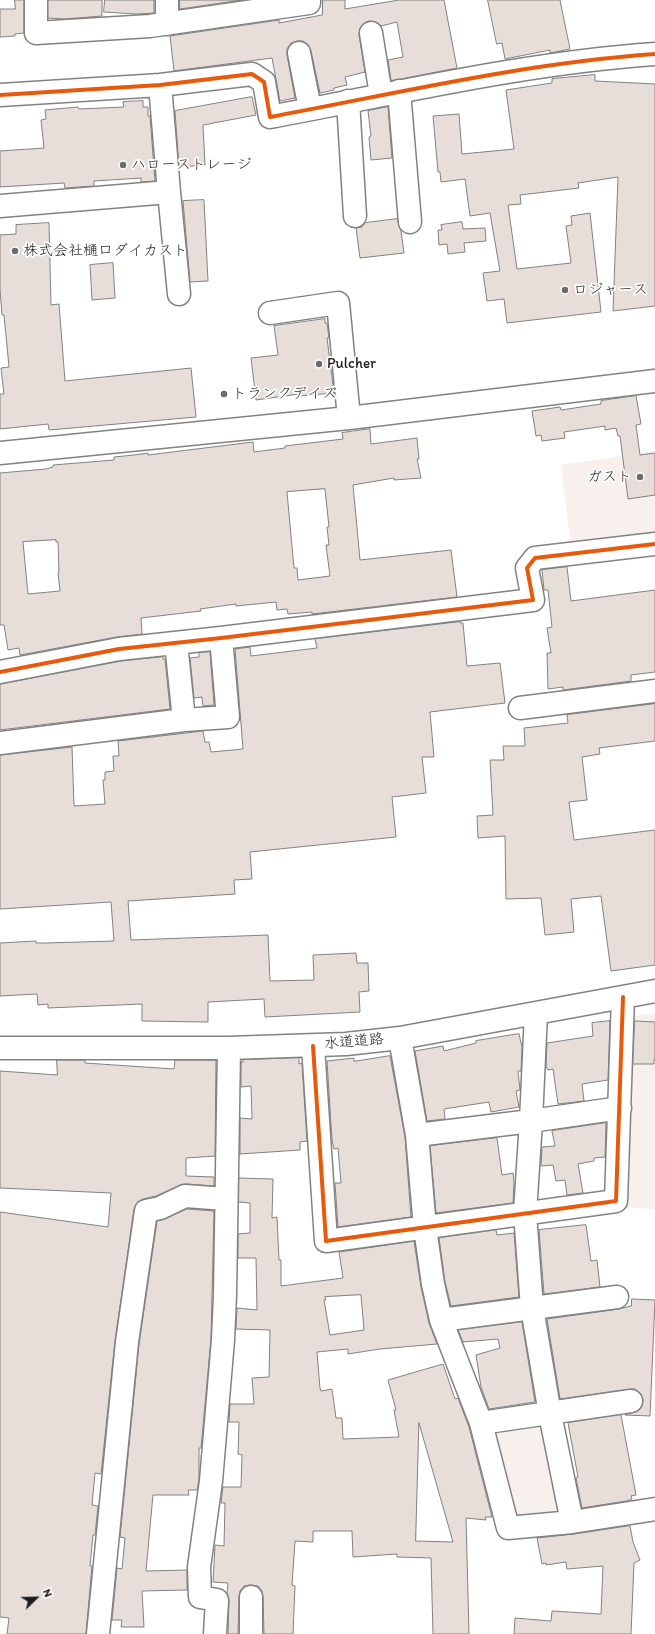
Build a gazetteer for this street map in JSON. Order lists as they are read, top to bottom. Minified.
{"streets":{"street":["水道道路"]},"places":["ハローストレージ","株式会社樋口ダイカスト","ロジャース","Pulcher","トランクデイズ","ガスト"],"north":"top right"}
